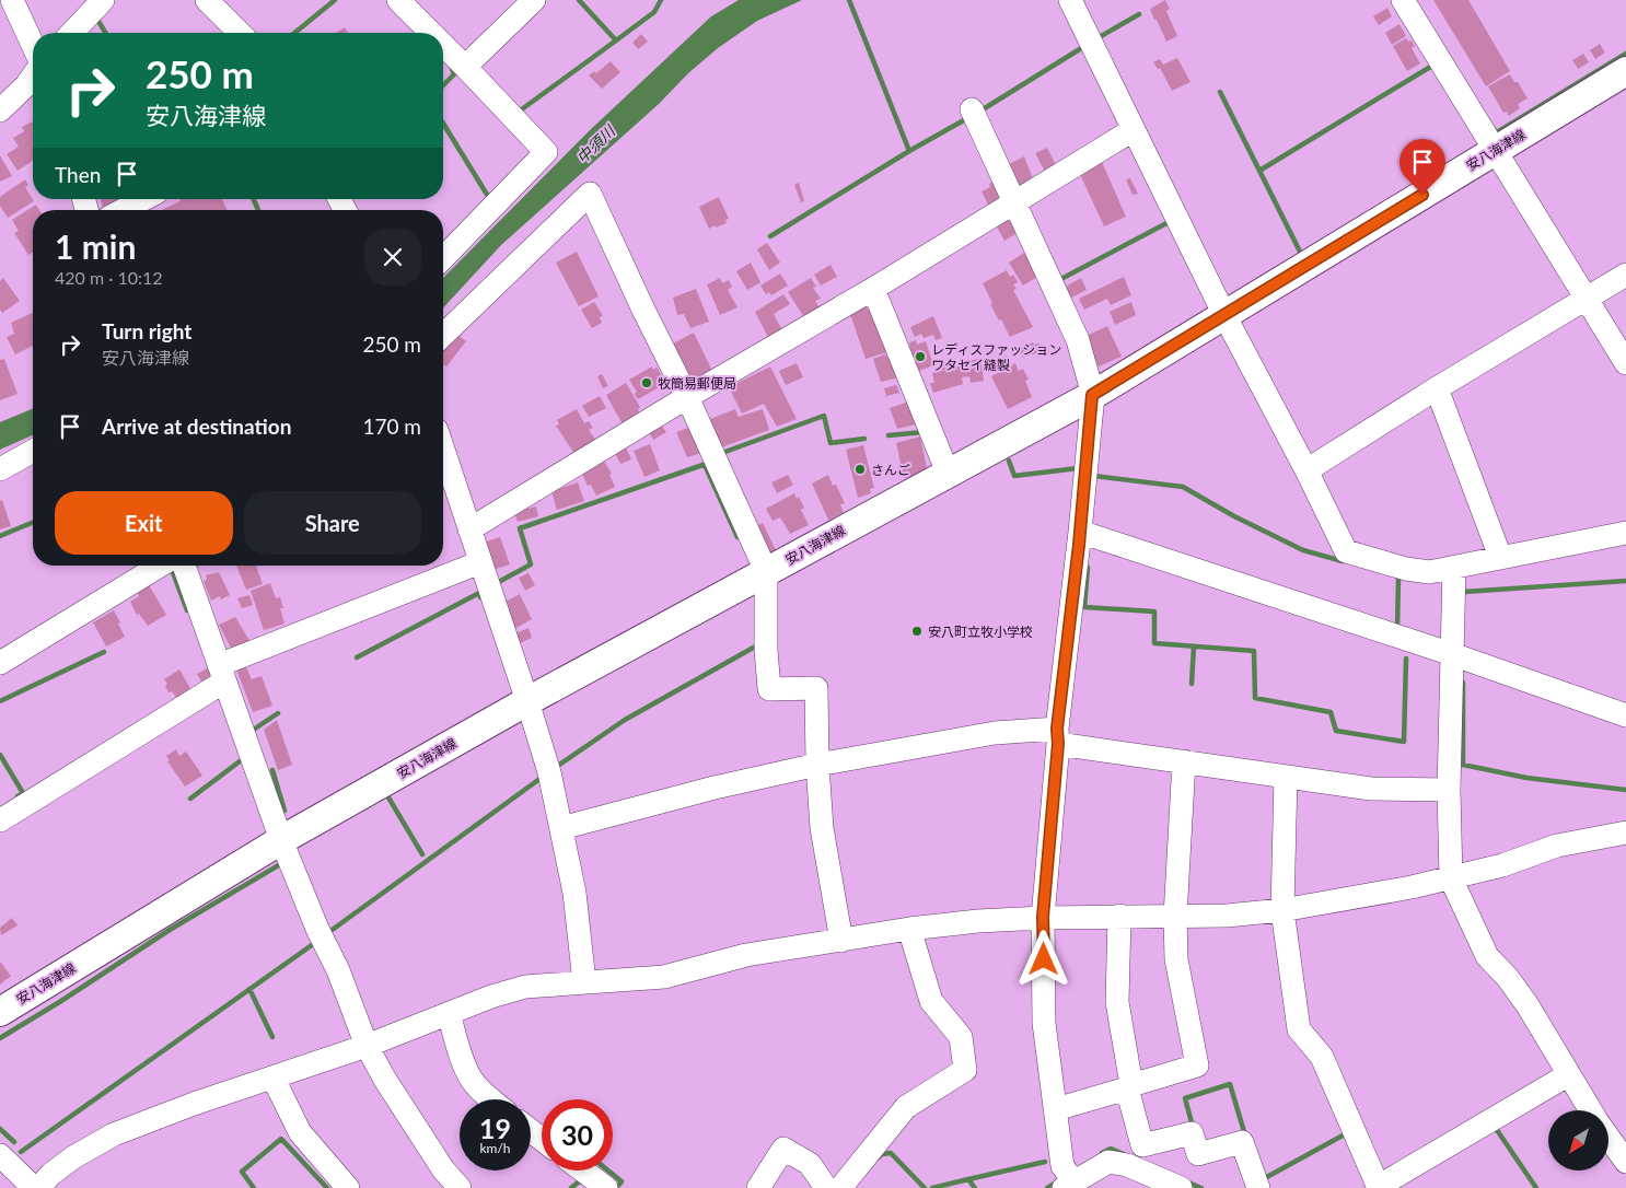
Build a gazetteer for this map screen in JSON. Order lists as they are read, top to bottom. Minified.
{"streets":{"main road":["安八海津線"]},"water":["中須川"],"places":["レディスファッション ワタセイ縫製","牧簡易郵便局","さんご","安八町立牧小学校"],"north":"bottom left","page":{"turn":["250 m","安八海津線"],"then":"Then","heading":["1 min","420 m · 10:12"],"list":[{"name":"Turn right","note":"安八海津線","value":"250 m"},{"name":"Arrive at destination","value":"170 m"}],"buttons":["Exit","Share"],"speed":"19 km/h","limit":"30"}}
